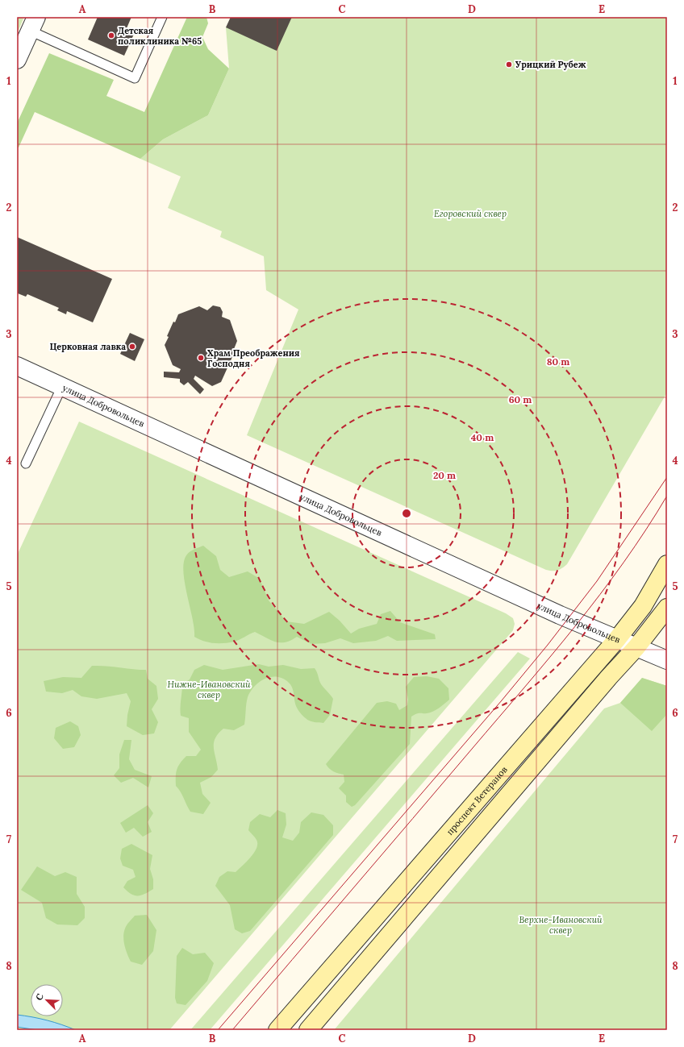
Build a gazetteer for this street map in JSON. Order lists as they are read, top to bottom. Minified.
{"streets":{"main road":["проспект Ветеранов"],"street":["улица Добровольцев"]},"crossings":[["улица Добровольцев","проспект Ветеранов"]],"parks":["Егоровский сквер","Нижне-Ивановский сквер","Верхне-Ивановский сквер"],"places":["Детская поликлиника №65","Урицкий Рубеж","Церковная лавка","Храм Преображения Господня"],"north":"top left","grid":{"columns":["A","B","C","D","E"],"rows":["1","2","3","4","5","6","7","8"]},"rings":["80 m","60 m","40 m","20 m"]}
